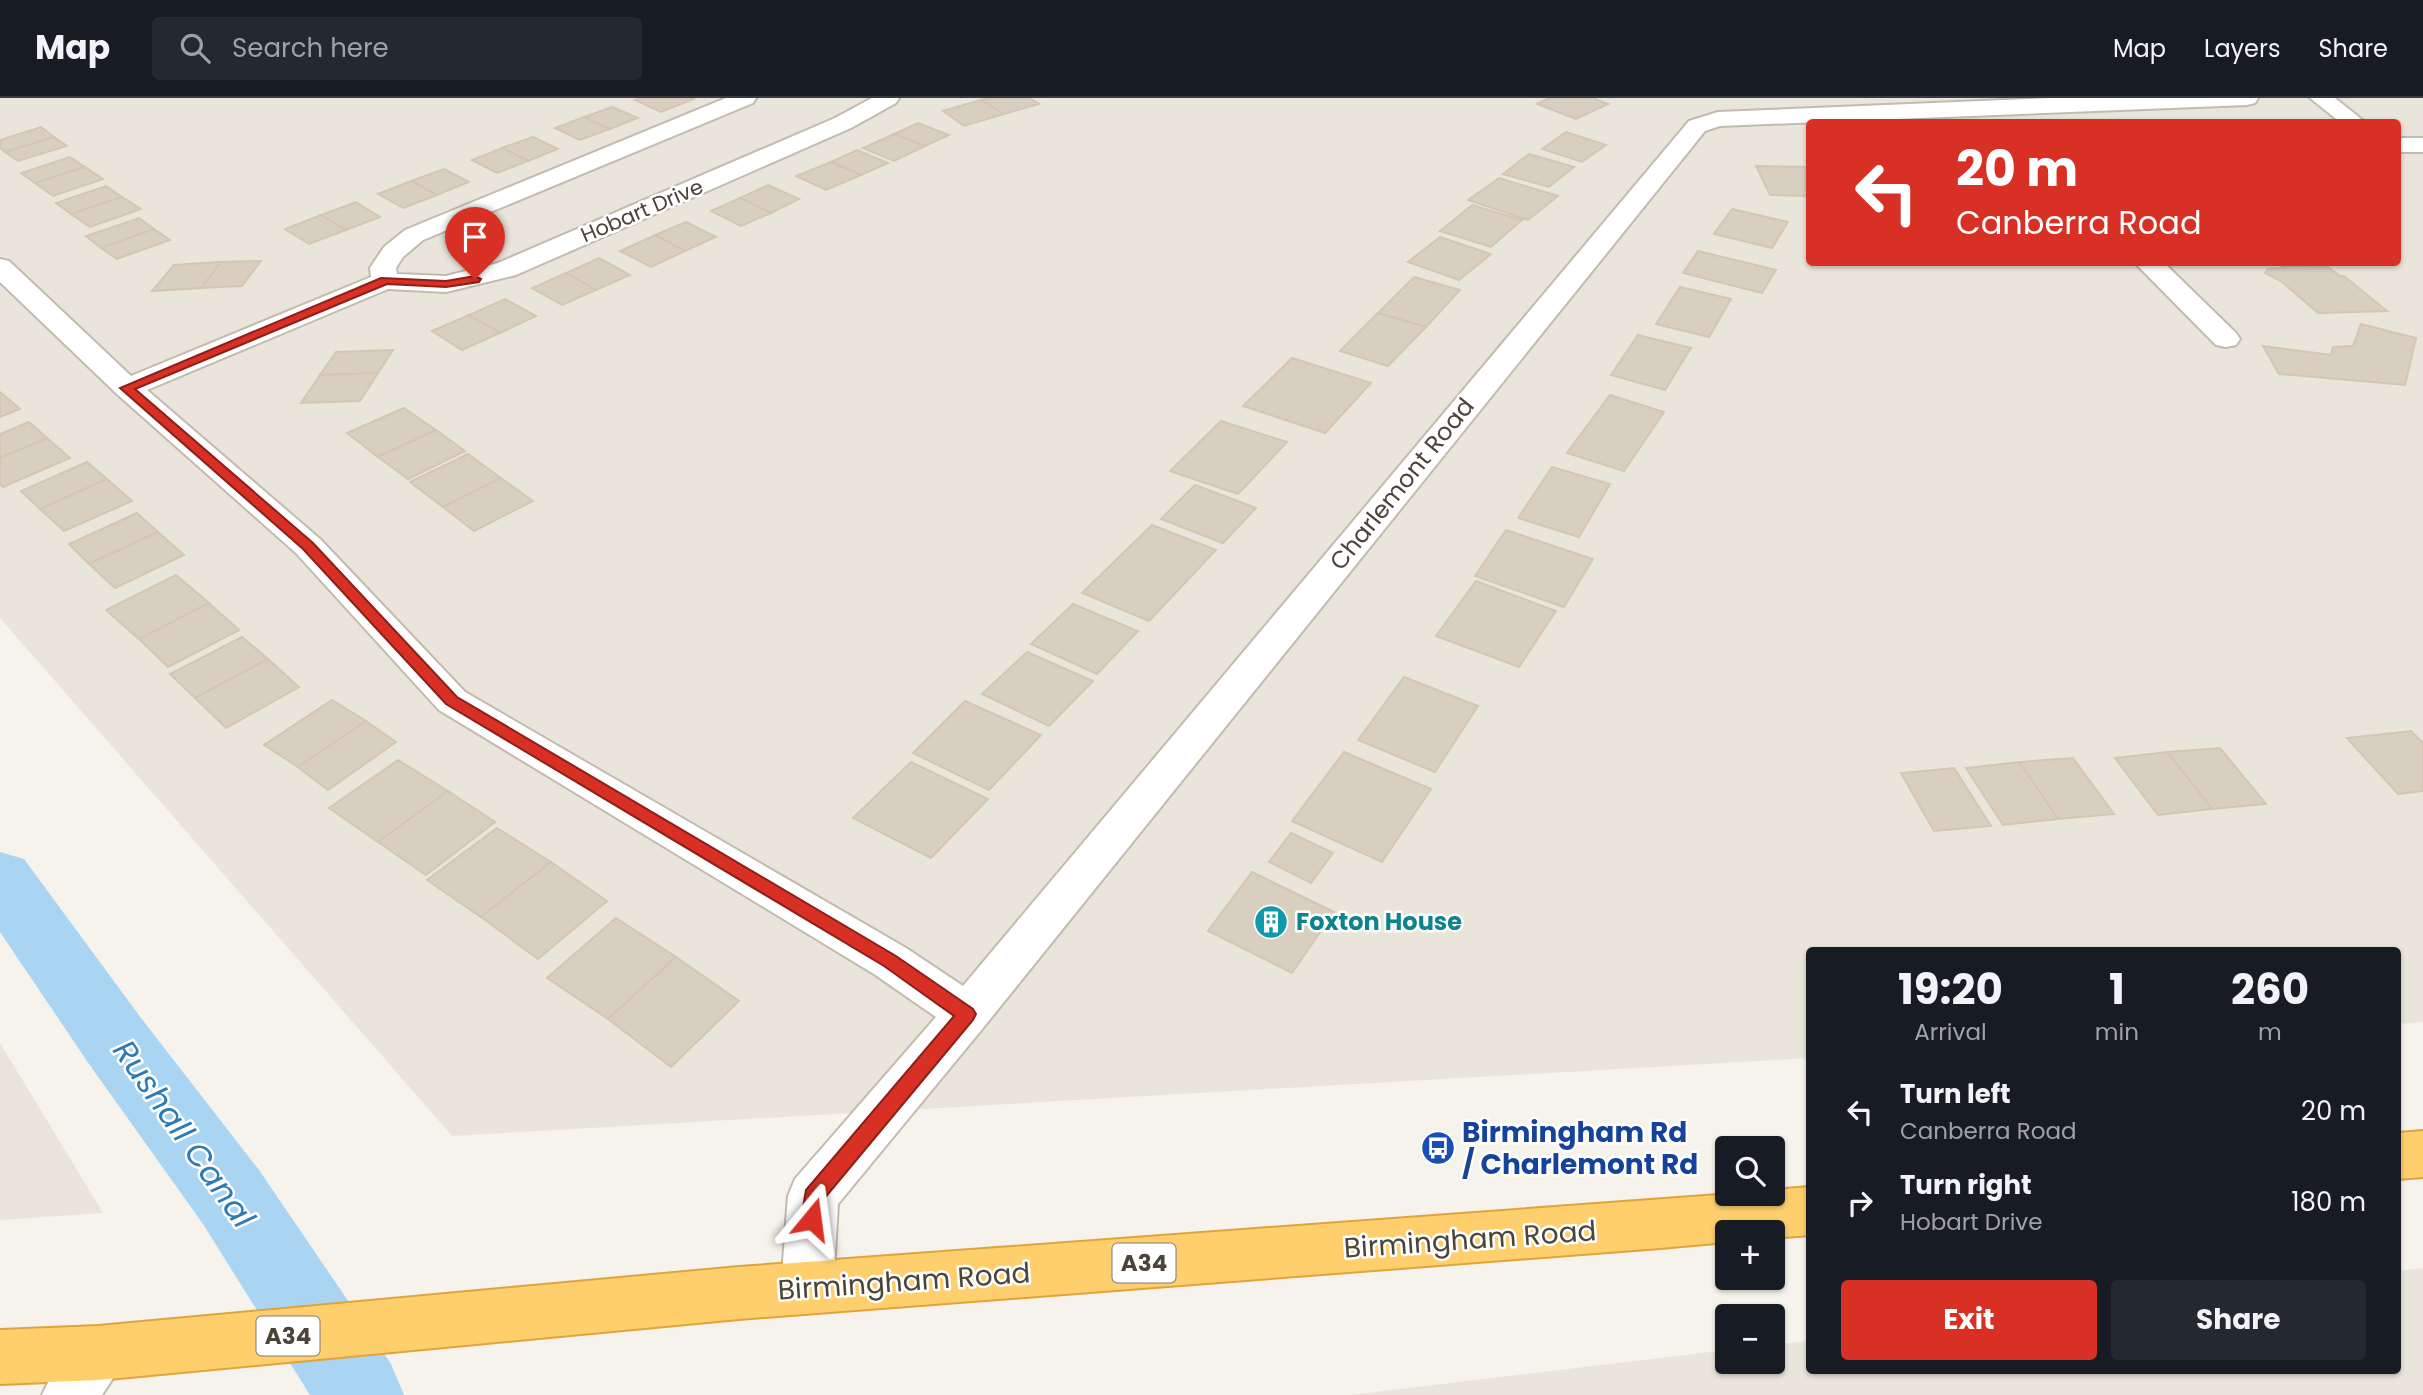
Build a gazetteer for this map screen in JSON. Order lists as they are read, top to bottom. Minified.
{"streets":{"highway":["Birmingham Road","A34"],"street":["Hobart Drive","Charlemont Road"]},"crossings":[["Charlemont Road","Birmingham Road"]],"water":["Rushall Canal"],"places":{"building":["Foxton House"],"bus stop":["Birmingham Rd / Charlemont Rd"]},"page":{"header":"Map","search":"Search here","nav":["Map","Layers","Share"],"turn":["20 m","Canberra Road"],"eta":["19:20","Arrival","1","min","260","m"],"list":[{"name":"Turn left","note":"Canberra Road","value":"20 m"},{"name":"Turn right","note":"Hobart Drive","value":"180 m"}],"map_buttons":["+","−"],"buttons":["Exit","Share"]}}
